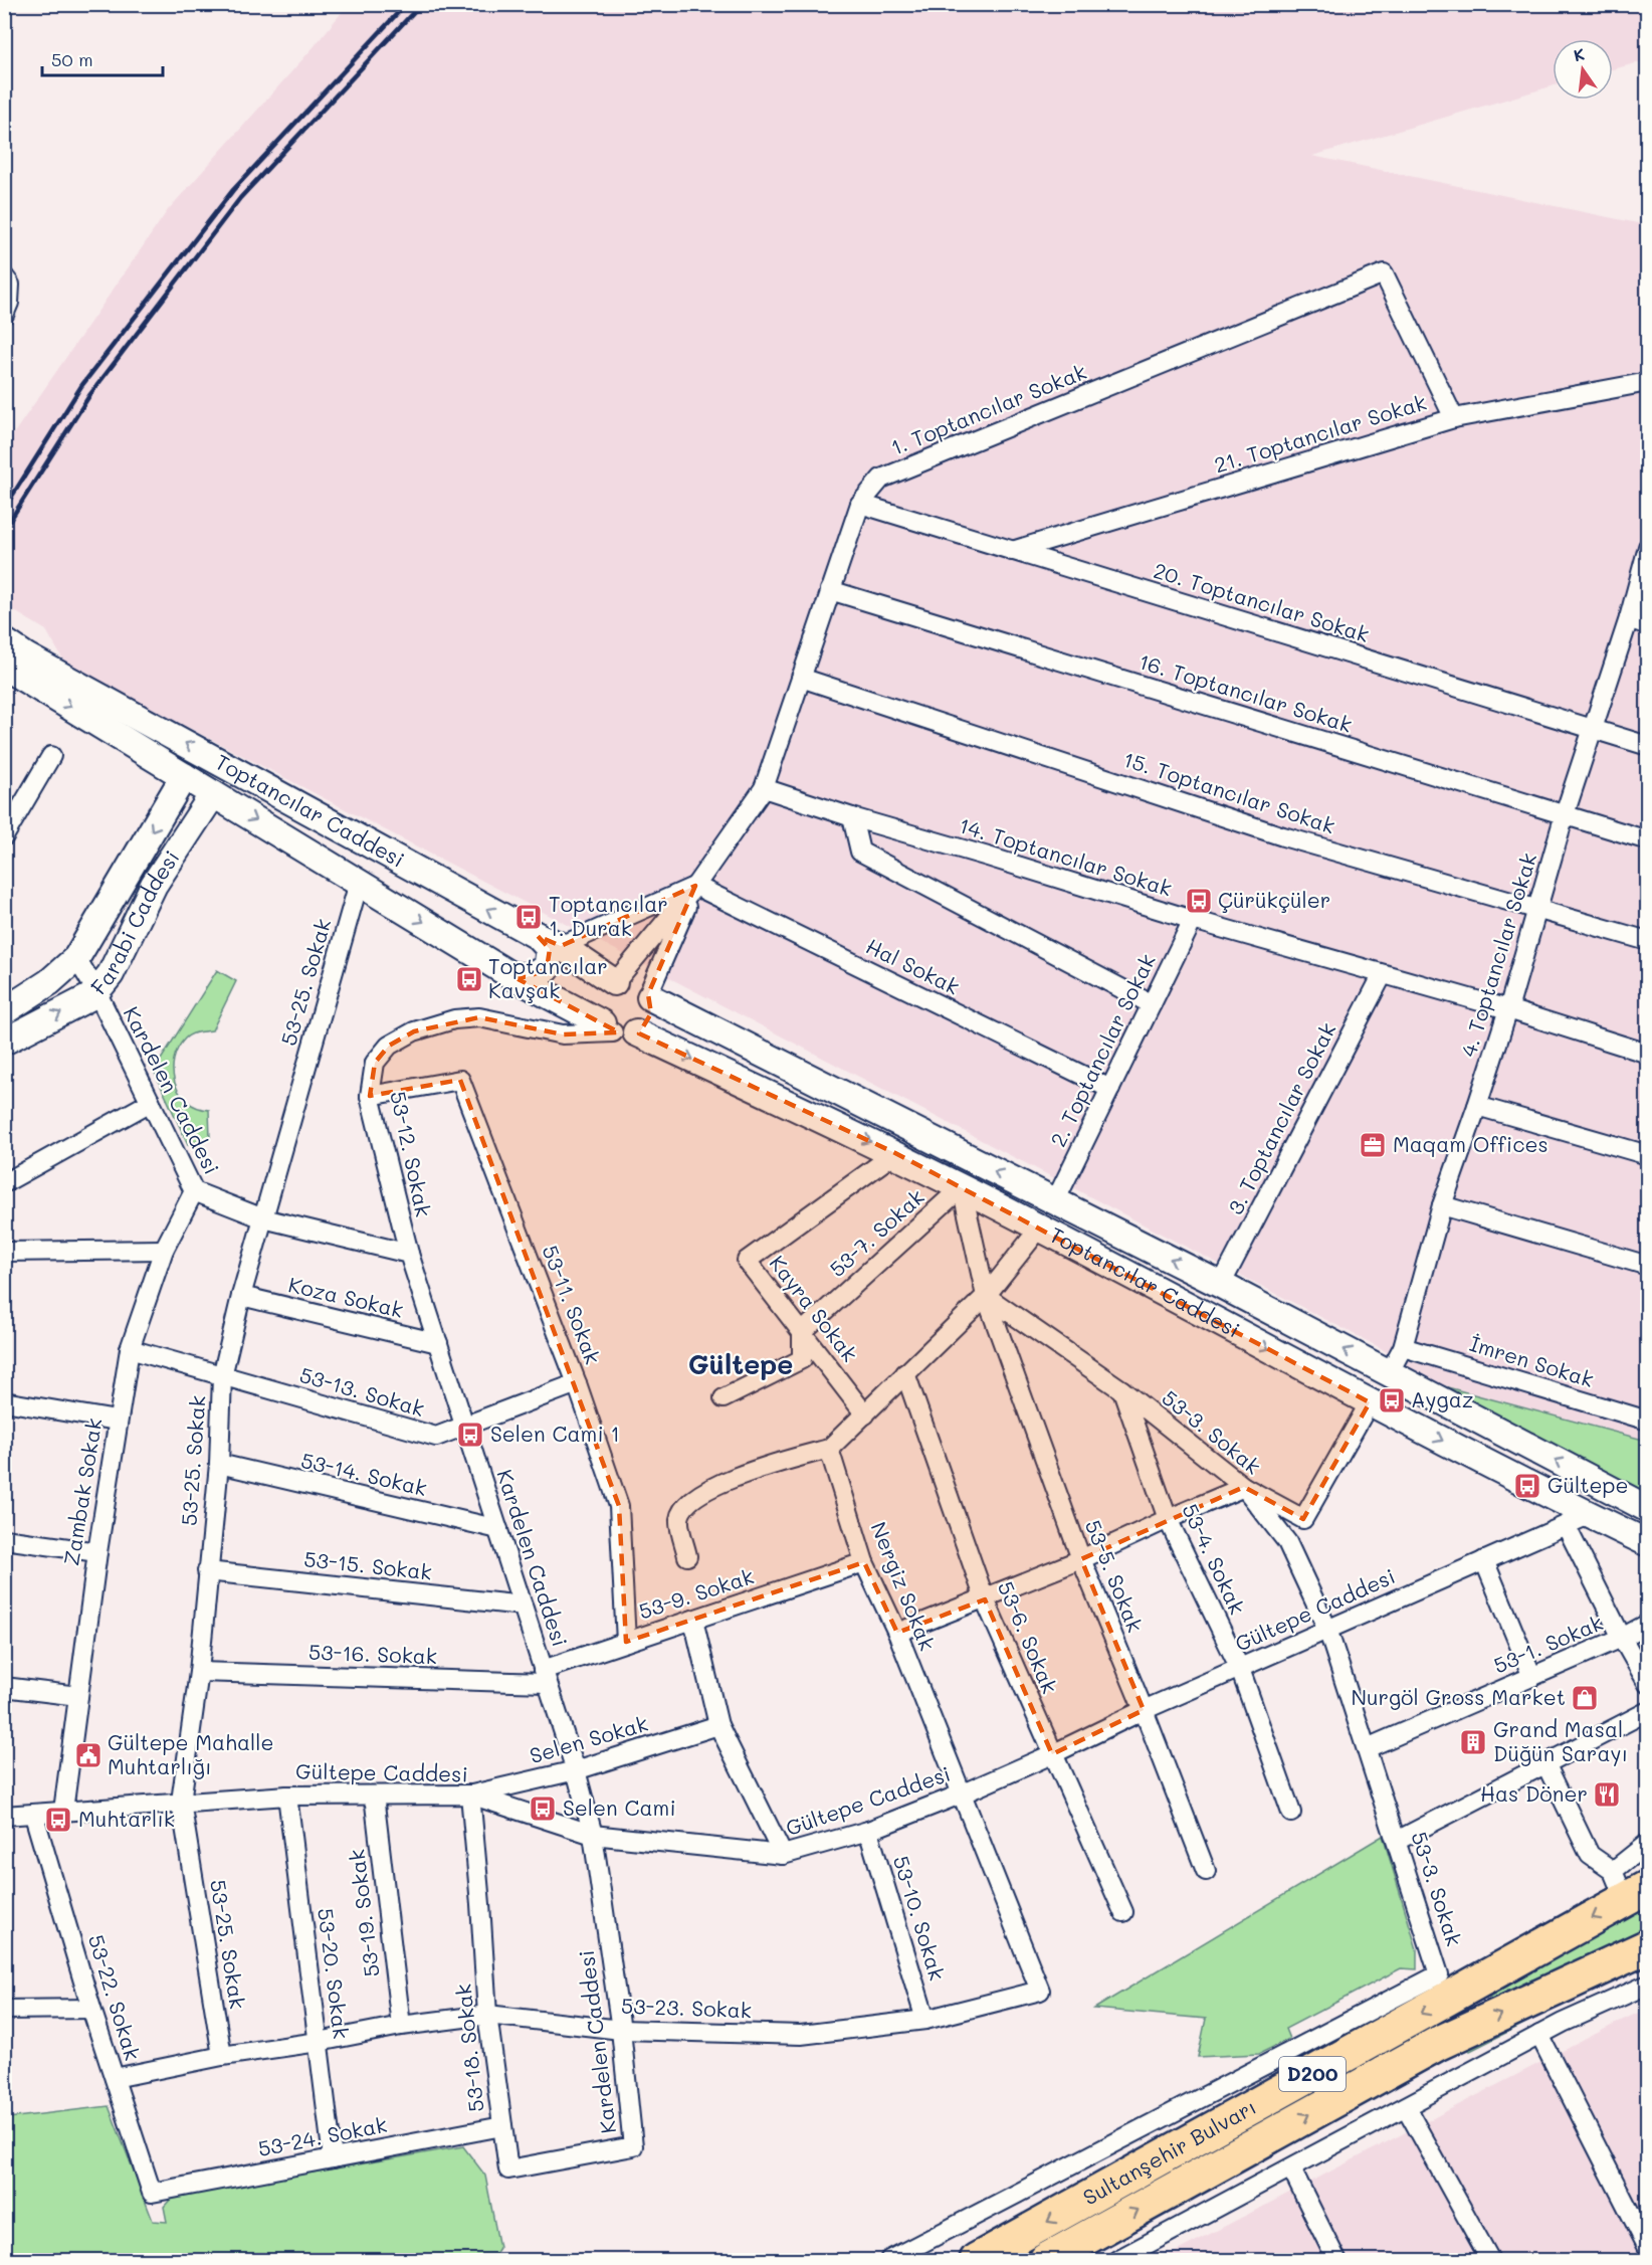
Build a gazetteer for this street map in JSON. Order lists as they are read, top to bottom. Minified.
{"streets":{"highway":["D200","Sultanşehir Bulvarı"],"street":["1. Toptancılar Sokak","21. Toptancılar Sokak","20. Toptancılar Sokak","16. Toptancılar Sokak","15. Toptancılar Sokak","Toptancılar Caddesi","14. Toptancılar Sokak","Farabi Caddesi","4. Toptancılar Sokak","Hal Sokak","53-25. Sokak","2. Toptancılar Sokak","Kardelen Caddesi","3. Toptancılar Sokak","53-12. Sokak","53-7. Sokak","Koza Sokak","53-11. Sokak","Kayra Sokak","İmren Sokak","53-13. Sokak","53-3. Sokak","53-14. Sokak","Zambak Sokak","53-4. Sokak","53-15. Sokak","53-5. Sokak","Nergiz Sokak","53-9. Sokak","Gültepe Caddesi","53-6. Sokak","53-1. Sokak","53-16. Sokak","Selen Sokak","53-19. Sokak","53-10. Sokak","53-20. Sokak","53-22. Sokak","53-23. Sokak","53-18. Sokak","53-24. Sokak"]},"crossings":[["1. Toptancılar Sokak","21. Toptancılar Sokak"],["1. Toptancılar Sokak","20. Toptancılar Sokak"],["1. Toptancılar Sokak","16. Toptancılar Sokak"],["1. Toptancılar Sokak","15. Toptancılar Sokak"],["1. Toptancılar Sokak","Toptancılar Caddesi"],["1. Toptancılar Sokak","14. Toptancılar Sokak"],["1. Toptancılar Sokak","Hal Sokak"],["1. Toptancılar Sokak","53-12. Sokak"],["21. Toptancılar Sokak","20. Toptancılar Sokak"],["20. Toptancılar Sokak","4. Toptancılar Sokak"],["16. Toptancılar Sokak","4. Toptancılar Sokak"],["15. Toptancılar Sokak","4. Toptancılar Sokak"],["Toptancılar Caddesi","Farabi Caddesi"],["Toptancılar Caddesi","4. Toptancılar Sokak"],["Toptancılar Caddesi","53-25. Sokak"],["Toptancılar Caddesi","2. Toptancılar Sokak"],["Toptancılar Caddesi","3. Toptancılar Sokak"],["Toptancılar Caddesi","53-12. Sokak"],["Toptancılar Caddesi","53-7. Sokak"],["Toptancılar Caddesi","Kayra Sokak"],["Toptancılar Caddesi","Gültepe Caddesi"],["14. Toptancılar Sokak","4. Toptancılar Sokak"],["14. Toptancılar Sokak","2. Toptancılar Sokak"],["14. Toptancılar Sokak","3. Toptancılar Sokak"],["Farabi Caddesi","Kardelen Caddesi"],["4. Toptancılar Sokak","İmren Sokak"],["Hal Sokak","2. Toptancılar Sokak"],["53-25. Sokak","Kardelen Caddesi"],["53-25. Sokak","Koza Sokak"],["53-25. Sokak","53-13. Sokak"],["53-25. Sokak","53-14. Sokak"],["53-25. Sokak","53-15. Sokak"],["53-25. Sokak","Gültepe Caddesi"],["53-25. Sokak","53-16. Sokak"],["53-25. Sokak","53-23. Sokak"],["Kardelen Caddesi","53-12. Sokak"],["Kardelen Caddesi","Koza Sokak"],["Kardelen Caddesi","53-13. Sokak"],["Kardelen Caddesi","53-14. Sokak"],["Kardelen Caddesi","Zambak Sokak"],["Kardelen Caddesi","53-15. Sokak"],["Kardelen Caddesi","53-9. Sokak"],["Kardelen Caddesi","Gültepe Caddesi"],["Kardelen Caddesi","53-16. Sokak"],["Kardelen Caddesi","Selen Sokak"],["Kardelen Caddesi","53-23. Sokak"],["Kardelen Caddesi","53-18. Sokak"],["53-12. Sokak","53-11. Sokak"],["53-7. Sokak","Kayra Sokak"],["53-11. Sokak","53-13. Sokak"],["53-11. Sokak","53-9. Sokak"],["53-13. Sokak","Zambak Sokak"],["53-3. Sokak","53-4. Sokak"],["53-3. Sokak","53-5. Sokak"],["53-3. Sokak","Gültepe Caddesi"],["53-3. Sokak","53-1. Sokak"],["Zambak Sokak","Gültepe Caddesi"],["53-4. Sokak","Gültepe Caddesi"],["53-5. Sokak","Gültepe Caddesi"],["Nergiz Sokak","53-9. Sokak"],["Nergiz Sokak","Gültepe Caddesi"],["Nergiz Sokak","53-23. Sokak"],["53-9. Sokak","53-16. Sokak"],["Gültepe Caddesi","53-6. Sokak"],["Gültepe Caddesi","Selen Sokak"],["Gültepe Caddesi","53-19. Sokak"],["Gültepe Caddesi","53-10. Sokak"],["Gültepe Caddesi","53-20. Sokak"],["Gültepe Caddesi","53-22. Sokak"],["Gültepe Caddesi","53-18. Sokak"],["Selen Sokak","53-18. Sokak"],["53-19. Sokak","53-23. Sokak"],["53-10. Sokak","53-23. Sokak"],["53-20. Sokak","53-23. Sokak"],["53-20. Sokak","53-24. Sokak"],["53-22. Sokak","53-23. Sokak"],["53-22. Sokak","53-24. Sokak"],["53-23. Sokak","53-18. Sokak"],["53-18. Sokak","53-24. Sokak"]],"districts":["Gültepe"],"places":{"bus stop":["Çürükçüler","Toptancılar 1. Durak","Toptancılar Kavşak","Aygaz","Selen Cami 1","Gültepe","Selen Cami","Muhtarlık"],"office":["Maqam Offices"],"shop":["Nurgöl Gross Market"],"building":["Grand Masal Düğün Sarayı"],"public building":["Gültepe Mahalle Muhtarlığı"],"restaurant":["Has Döner"]},"scale_bar":"50 m","north":"top"}
